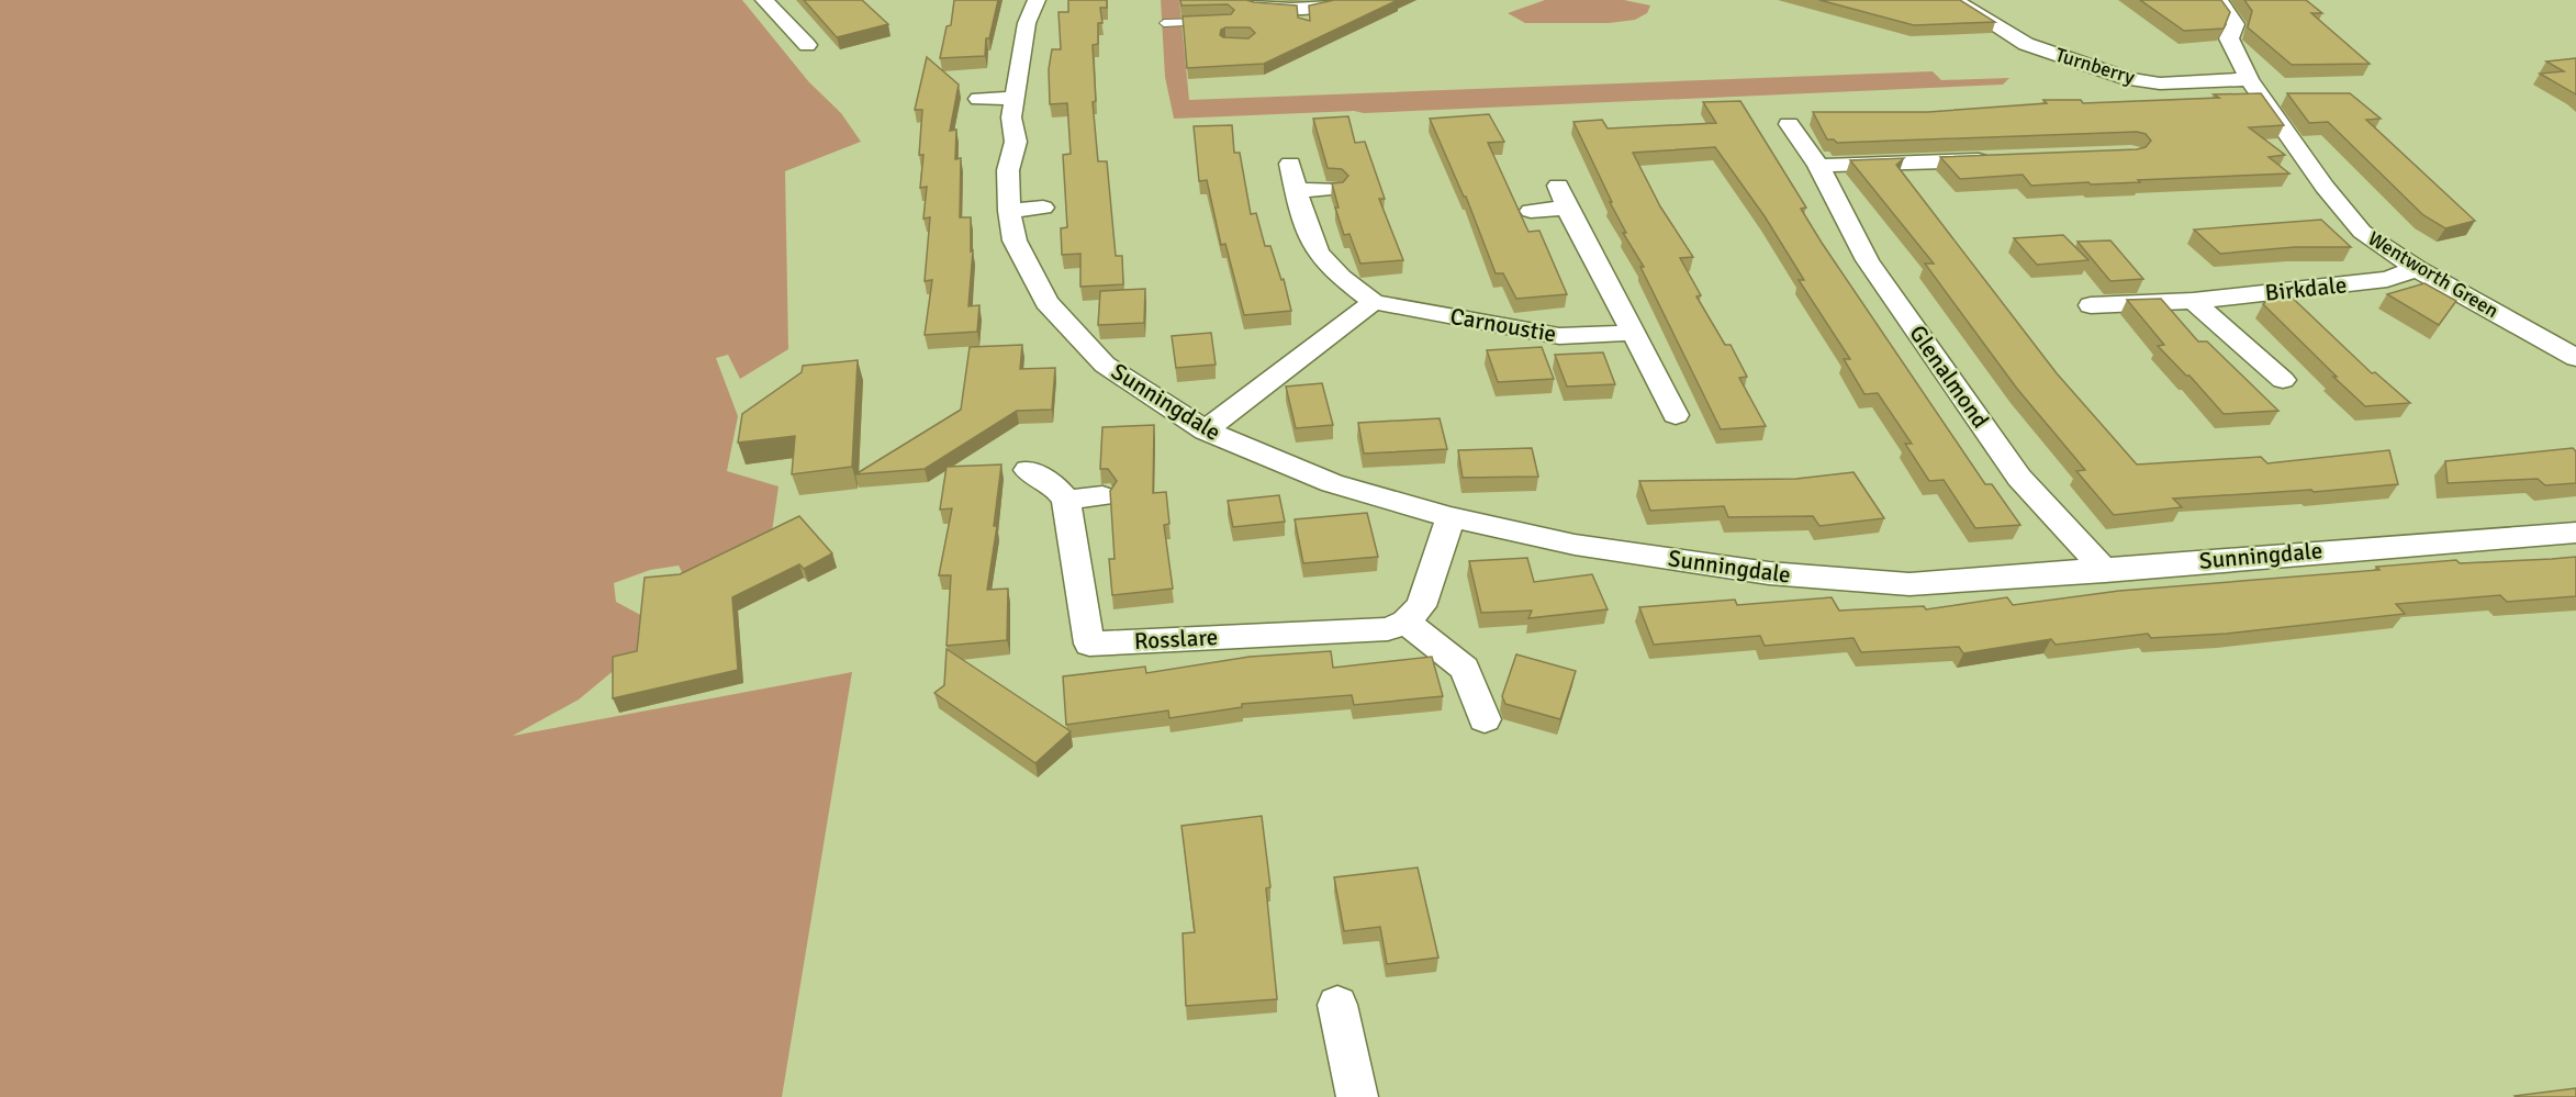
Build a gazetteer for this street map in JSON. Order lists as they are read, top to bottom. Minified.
{"streets":{"street":["Turnberry","Wentworth Green","Birkdale","Carnoustie","Glenalmond","Sunningdale","Rosslare"]},"crossings":[["Turnberry","Wentworth Green"],["Wentworth Green","Birkdale"],["Glenalmond","Sunningdale"]]}
